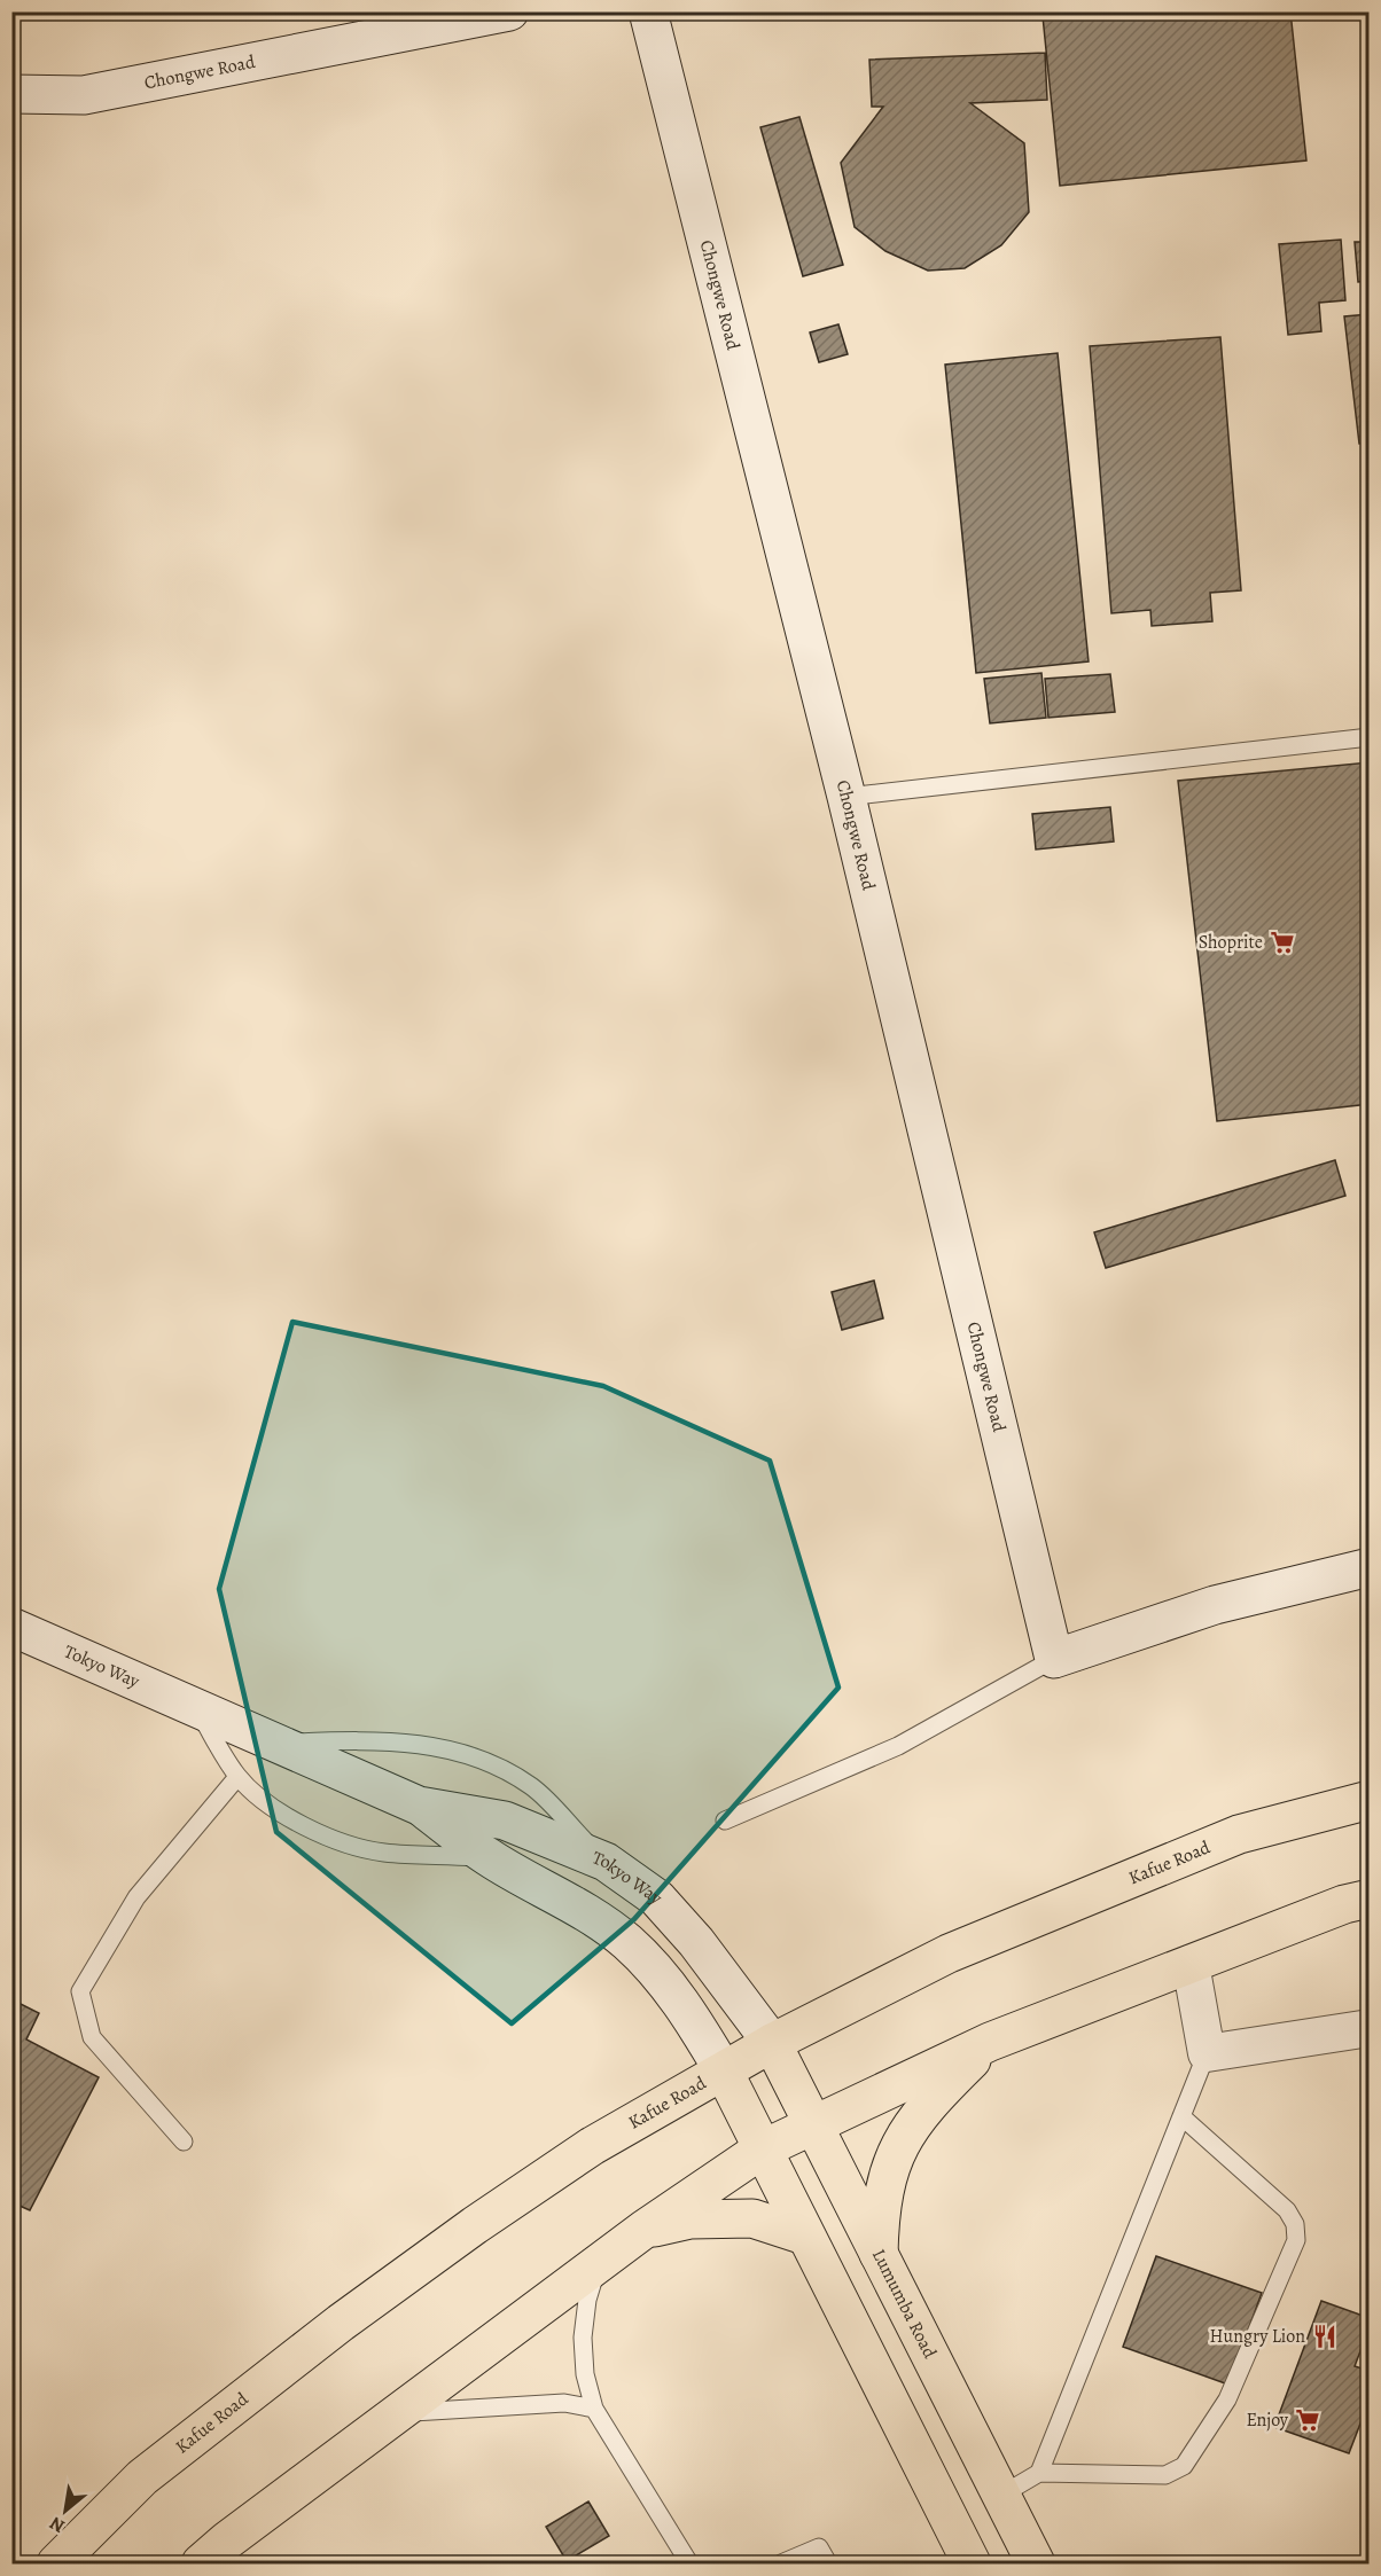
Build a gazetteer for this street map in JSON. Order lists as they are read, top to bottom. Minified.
{"streets":{"main road":["Kafue Road","Lumumba Road"],"street":["Chongwe Road","Tokyo Way"]},"crossings":[["Tokyo Way","Kafue Road"],["Tokyo Way","Lumumba Road"],["Kafue Road","Lumumba Road"]],"places":{"supermarket":["Shoprite","Enjoy"],"restaurant":["Hungry Lion"]},"north":"bottom left"}
